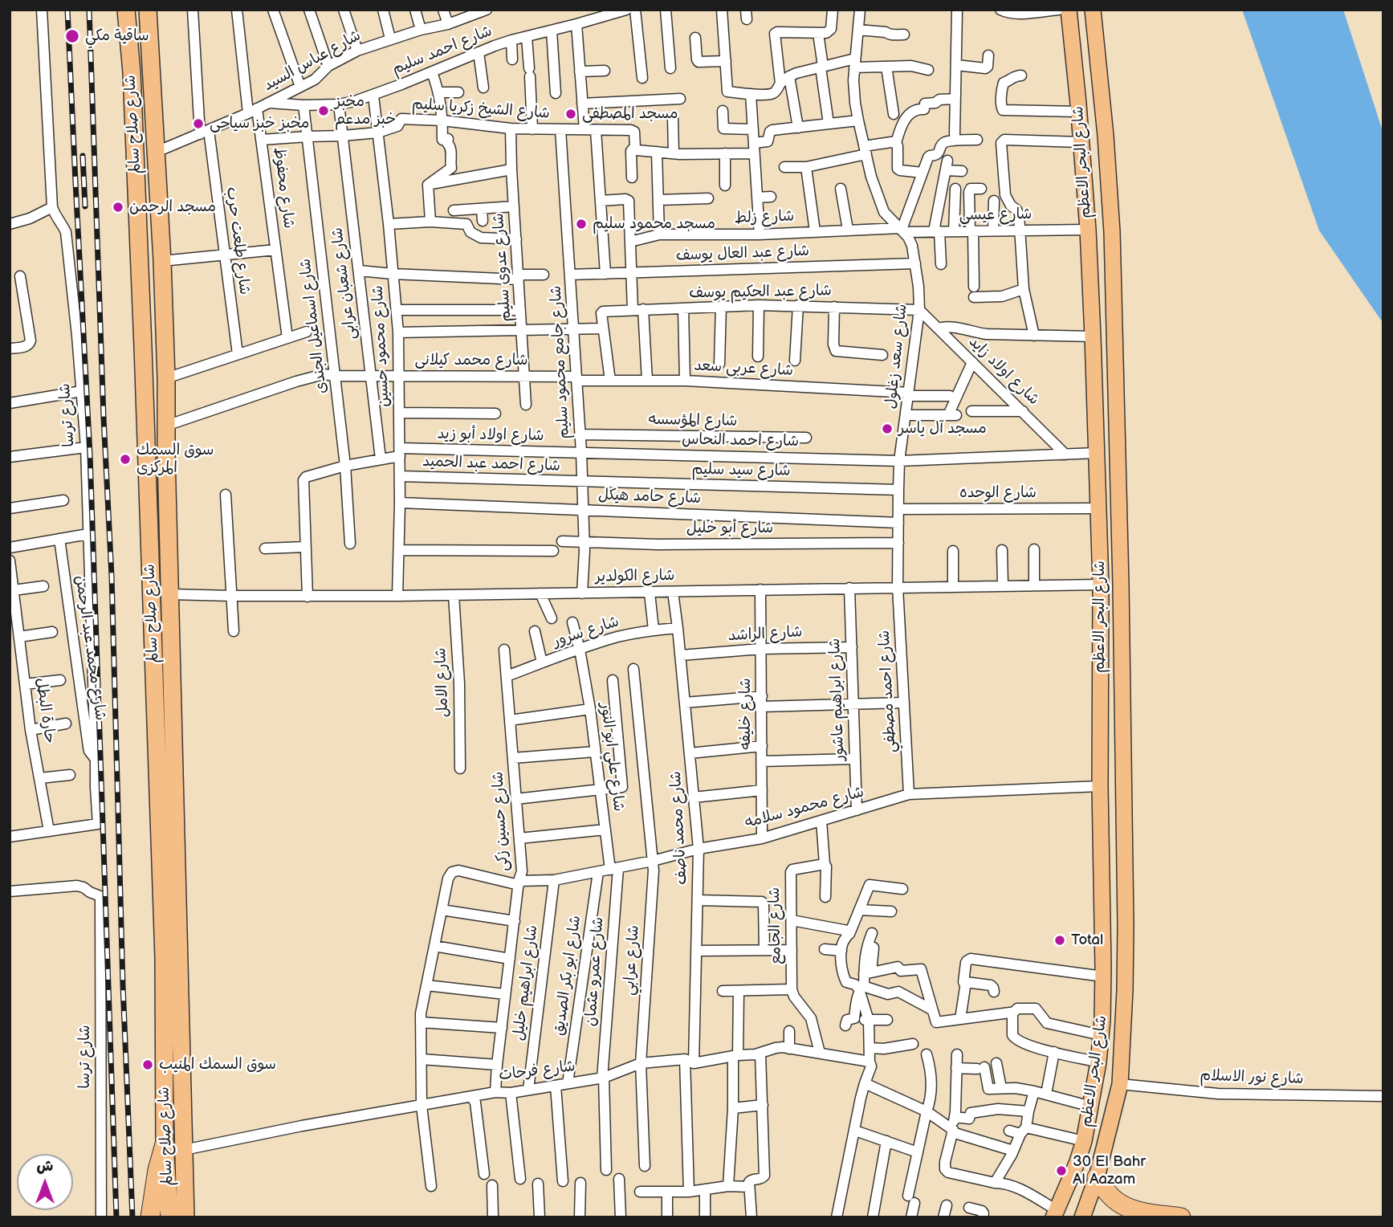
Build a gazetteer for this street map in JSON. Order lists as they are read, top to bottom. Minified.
{"streets":{"highway":["شارع صلاح سالم"],"main road":["شارع البحر الاعظم"],"street":["شارع احمد سليم","شارع عباس السيد","شارع الشيخ زكريا سليم","شارع محفوظ","شارع عيسي","شارع زلط","شارع طلعت حرب","شارع عبد العال يوسف","شارع عدوى سليم","شارع شعبان عرابى","شارع عبد الحكيم يوسف","شارع اسماعيل الجندى","شارع محمود حسين","شارع سعد زغلول","شارع محمد كيلانى","شارع جامع محمود سليم","شارع عربى سعد","شارع اولاد زايد","شارع ترسا","شارع المؤسسه","شارع اولاد أبو زيد","شارع احمد النحاس","شارع احمد عبد الحميد","شارع سيد سليم","شارع الوحده","شارع حامد هيكل","شارع أبو خليل","شارع الكولدير","شارع سرور","شارع الراشد","شارع محمد عبد الرحمن","شارع الامل","شارع احمد مصطفي","شارع ابراهيم عاشور","حارة البطل","شارع خليفه","شارع علي ابو النور","شارع محمود سلامه","شارع حسين زكى","شارع محمد ناصف","شارع الجامع","شارع عرابي","شارع عمرو عثمان","شارع ابو بكر الصديق","شارع ابراهيم خليل","شارع فرحات","شارع نور الاسلام"]},"crossings":[["شارع احمد سليم","شارع عباس السيد"],["شارع احمد سليم","شارع شعبان عرابى"],["شارع احمد سليم","شارع اسماعيل الجندى"],["شارع احمد سليم","شارع محمود حسين"],["شارع عباس السيد","شارع صلاح سالم"],["شارع عباس السيد","شارع محفوظ"],["شارع عباس السيد","شارع طلعت حرب"],["شارع الشيخ زكريا سليم","شارع محفوظ"],["شارع الشيخ زكريا سليم","شارع عدوى سليم"],["شارع الشيخ زكريا سليم","شارع شعبان عرابى"],["شارع الشيخ زكريا سليم","شارع اسماعيل الجندى"],["شارع الشيخ زكريا سليم","شارع محمود حسين"],["شارع الشيخ زكريا سليم","شارع جامع محمود سليم"],["شارع صلاح سالم","شارع محمد كيلانى"],["شارع صلاح سالم","شارع الكولدير"],["شارع صلاح سالم","شارع فرحات"],["شارع البحر الاعظم","شارع عيسي"],["شارع البحر الاعظم","شارع احمد النحاس"],["شارع البحر الاعظم","شارع الوحده"],["شارع البحر الاعظم","شارع الكولدير"],["شارع البحر الاعظم","شارع محمود سلامه"],["شارع البحر الاعظم","شارع نور الاسلام"],["شارع عيسي","شارع زلط"],["شارع عيسي","شارع سعد زغلول"],["شارع زلط","شارع سعد زغلول"],["شارع عبد العال يوسف","شارع سعد زغلول"],["شارع عبد العال يوسف","شارع جامع محمود سليم"],["شارع عدوى سليم","شارع محمد كيلانى"],["شارع شعبان عرابى","شارع محمد كيلانى"],["شارع شعبان عرابى","شارع اولاد أبو زيد"],["شارع عبد الحكيم يوسف","شارع سعد زغلول"],["شارع عبد الحكيم يوسف","شارع اولاد زايد"],["شارع اسماعيل الجندى","شارع محمد كيلانى"],["شارع اسماعيل الجندى","شارع اولاد أبو زيد"],["شارع محمود حسين","شارع محمد كيلانى"],["شارع محمود حسين","شارع اولاد أبو زيد"],["شارع محمود حسين","شارع احمد عبد الحميد"],["شارع محمود حسين","شارع حامد هيكل"],["شارع محمود حسين","شارع الكولدير"],["شارع سعد زغلول","شارع عربى سعد"],["شارع سعد زغلول","شارع اولاد زايد"],["شارع سعد زغلول","شارع احمد النحاس"],["شارع سعد زغلول","شارع سيد سليم"],["شارع سعد زغلول","شارع الوحده"],["شارع سعد زغلول","شارع حامد هيكل"],["شارع سعد زغلول","شارع أبو خليل"],["شارع سعد زغلول","شارع الكولدير"],["شارع سعد زغلول","شارع احمد مصطفي"],["شارع محمد كيلانى","شارع جامع محمود سليم"],["شارع محمد كيلانى","شارع عربى سعد"],["شارع جامع محمود سليم","شارع عربى سعد"],["شارع جامع محمود سليم","شارع المؤسسه"],["شارع جامع محمود سليم","شارع اولاد أبو زيد"],["شارع جامع محمود سليم","شارع احمد النحاس"],["شارع جامع محمود سليم","شارع احمد عبد الحميد"],["شارع جامع محمود سليم","شارع سيد سليم"],["شارع جامع محمود سليم","شارع حامد هيكل"],["شارع جامع محمود سليم","شارع أبو خليل"],["شارع جامع محمود سليم","شارع الكولدير"],["شارع اولاد زايد","شارع احمد النحاس"],["شارع ترسا","شارع محمد عبد الرحمن"],["شارع ترسا","حارة البطل"],["شارع اولاد أبو زيد","شارع احمد النحاس"],["شارع احمد عبد الحميد","شارع سيد سليم"],["شارع الكولدير","شارع الامل"],["شارع الكولدير","شارع احمد مصطفي"],["شارع الكولدير","شارع ابراهيم عاشور"],["شارع الكولدير","شارع خليفه"],["شارع الكولدير","شارع محمد ناصف"],["شارع سرور","شارع علي ابو النور"],["شارع سرور","شارع حسين زكى"],["شارع سرور","شارع محمد ناصف"],["شارع الراشد","شارع ابراهيم عاشور"],["شارع الراشد","شارع خليفه"],["شارع الراشد","شارع محمد ناصف"],["شارع احمد مصطفي","شارع محمود سلامه"],["شارع ابراهيم عاشور","شارع محمود سلامه"],["شارع خليفه","شارع محمود سلامه"],["شارع علي ابو النور","شارع محمود سلامه"],["شارع علي ابو النور","شارع عمرو عثمان"],["شارع محمود سلامه","شارع حسين زكى"],["شارع محمود سلامه","شارع محمد ناصف"],["شارع محمود سلامه","شارع عرابي"],["شارع محمود سلامه","شارع عمرو عثمان"],["شارع محمود سلامه","شارع ابو بكر الصديق"],["شارع محمود سلامه","شارع ابراهيم خليل"],["شارع حسين زكى","شارع فرحات"],["شارع محمد ناصف","شارع فرحات"],["شارع عرابي","شارع فرحات"],["شارع عمرو عثمان","شارع فرحات"],["شارع ابو بكر الصديق","شارع فرحات"],["شارع ابراهيم خليل","شارع فرحات"]],"places":["ساقية مكي","مخبز خبز مدعم","مسجد المصطفى","مخبز خبز سياحى","مسجد الرحمن","مسجد محمود سليم","مسجد آل ياسر","سوق السمك المركزى","Total","سوق السمك المنيب","30 El Bahr Al Aazam"],"north":"top"}
